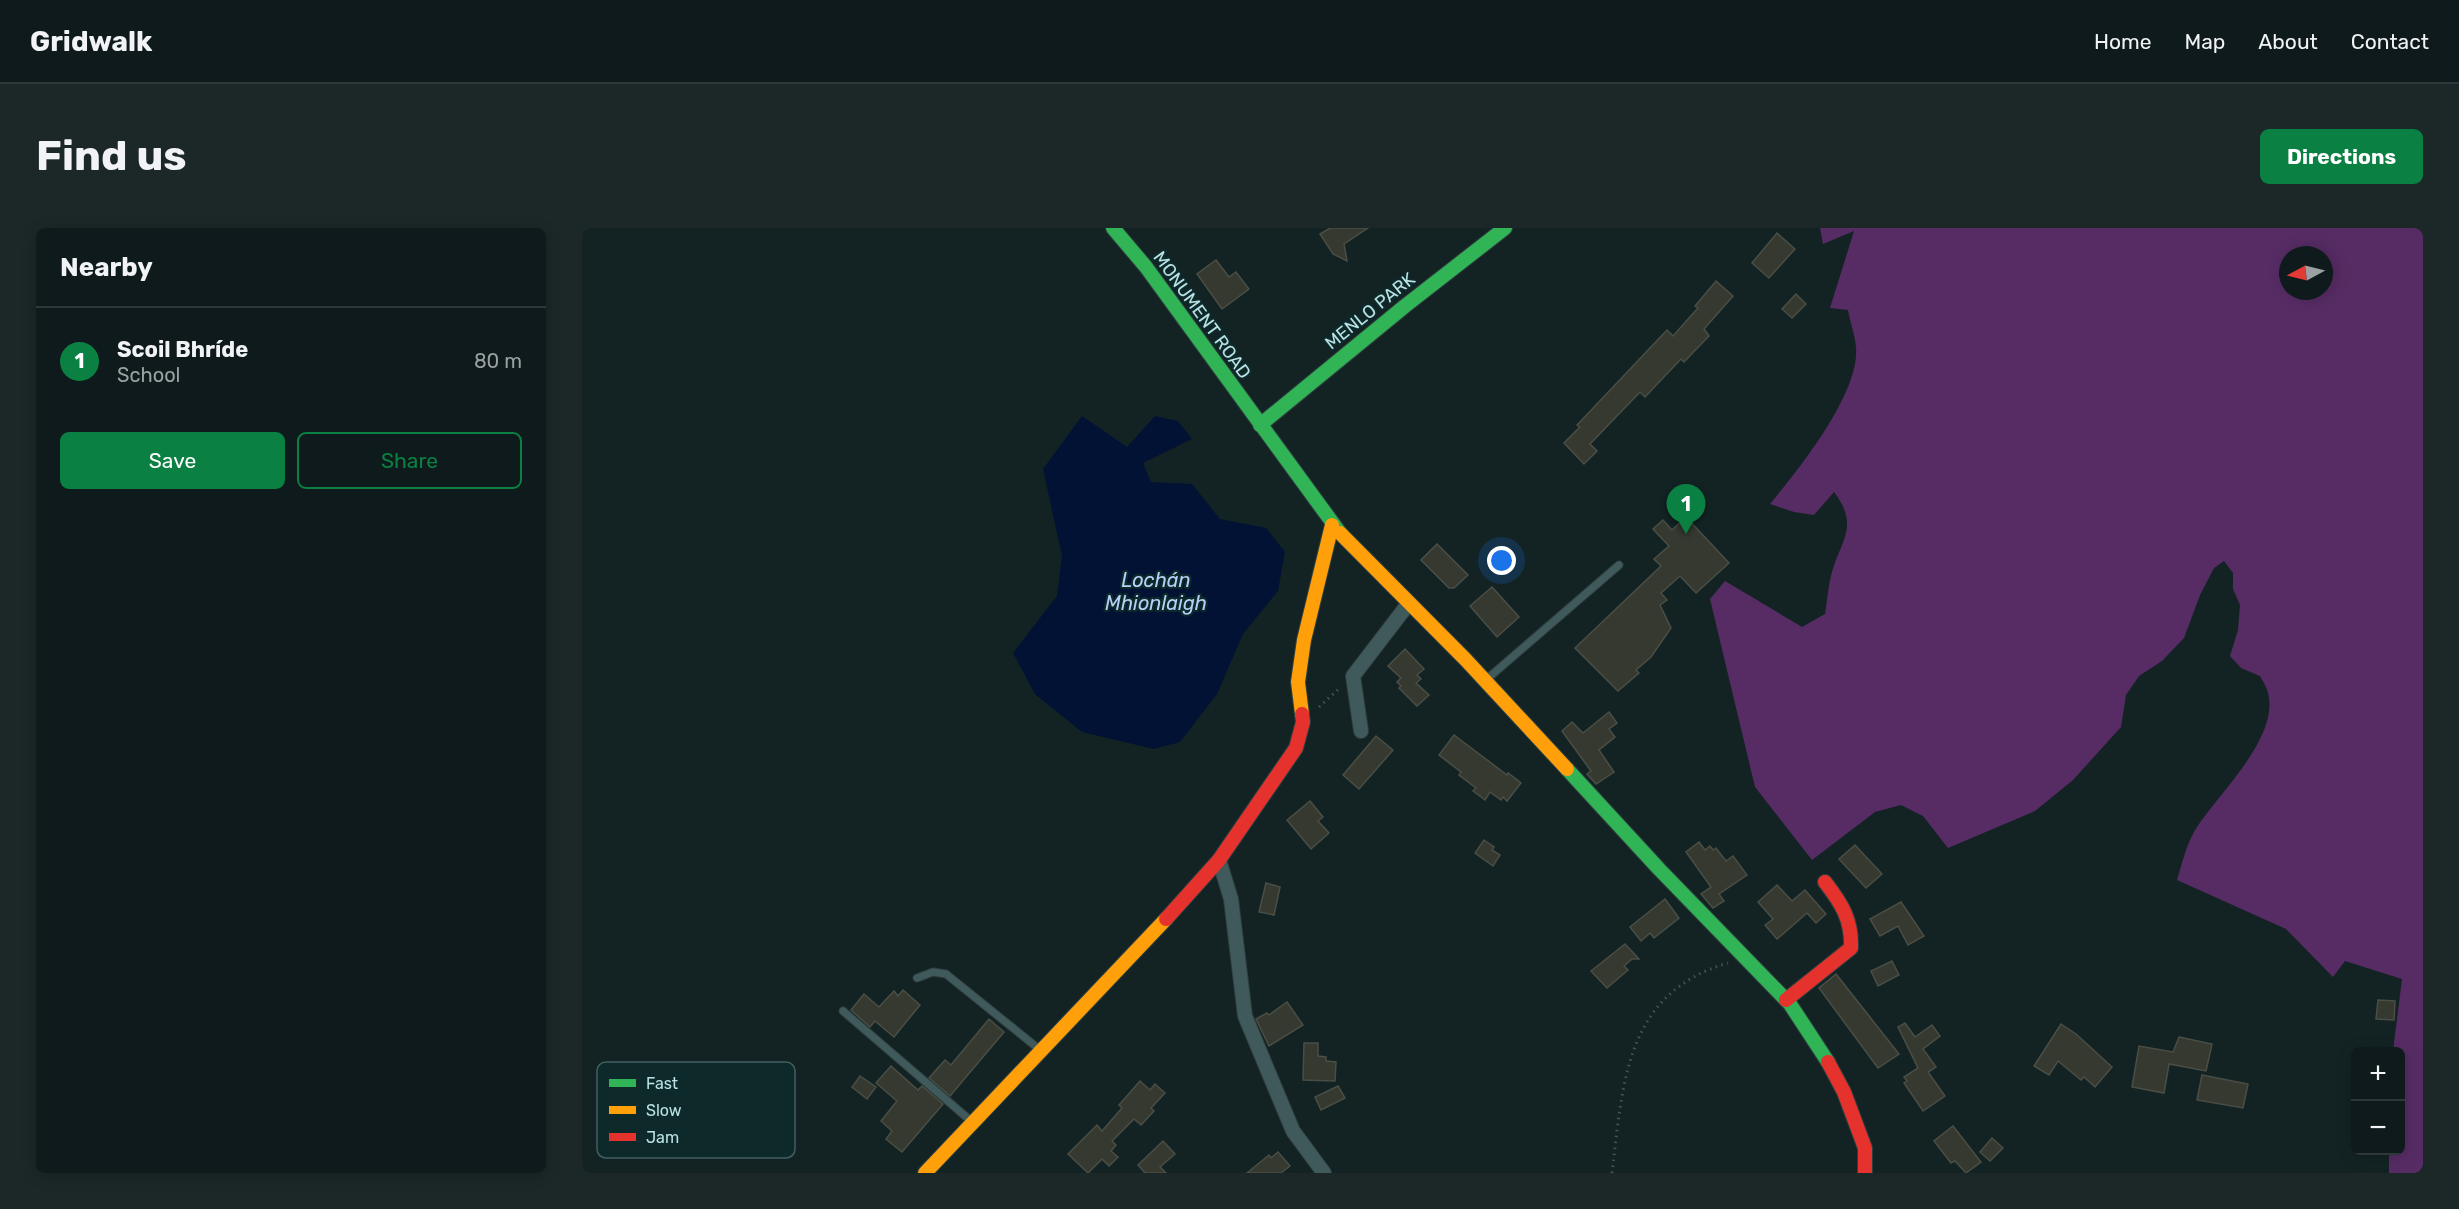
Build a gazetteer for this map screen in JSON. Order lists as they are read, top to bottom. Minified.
{"streets":{"street":["MENLO PARK","MONUMENT ROAD"]},"crossings":[["MENLO PARK","MONUMENT ROAD"]],"water":["Lochán Mhionlaigh"],"legend":["Fast","Slow","Jam"],"north":"left","page":{"header":"Gridwalk","nav":["Home","Map","About","Contact"],"buttons":["Directions",["Save","Share"]],"title":"Find us","heading":"Nearby","list":[{"mark":"1","name":"Scoil Bhríde","note":"School","value":"80 m"}],"pins":"1","map_buttons":["+","−"]}}
